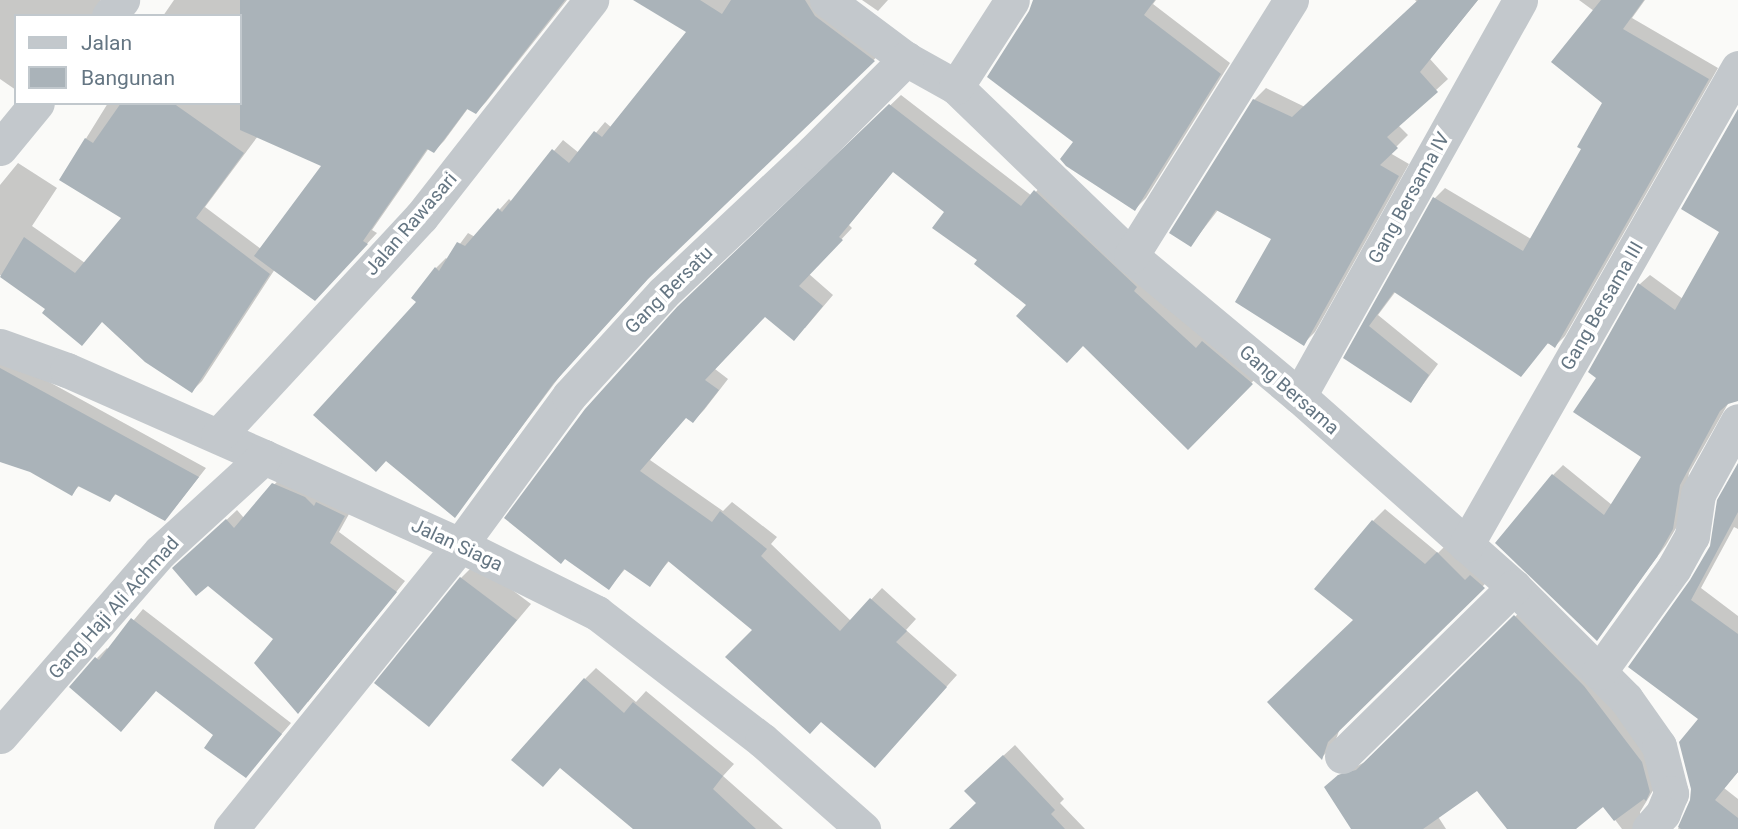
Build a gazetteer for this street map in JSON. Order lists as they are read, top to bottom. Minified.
{"streets":{"street":["Gang Bersama IV","Jalan Rawasari","Gang Bersatu","Gang Bersama III","Gang Bersama","Jalan Siaga","Gang Haji Ali Achmad"]},"crossings":[["Gang Bersama IV","Gang Bersama"],["Jalan Rawasari","Jalan Siaga"],["Gang Bersatu","Gang Bersama"],["Gang Bersatu","Jalan Siaga"],["Gang Bersama III","Gang Bersama"],["Jalan Siaga","Gang Haji Ali Achmad"]],"legend":["Jalan","Bangunan"]}
